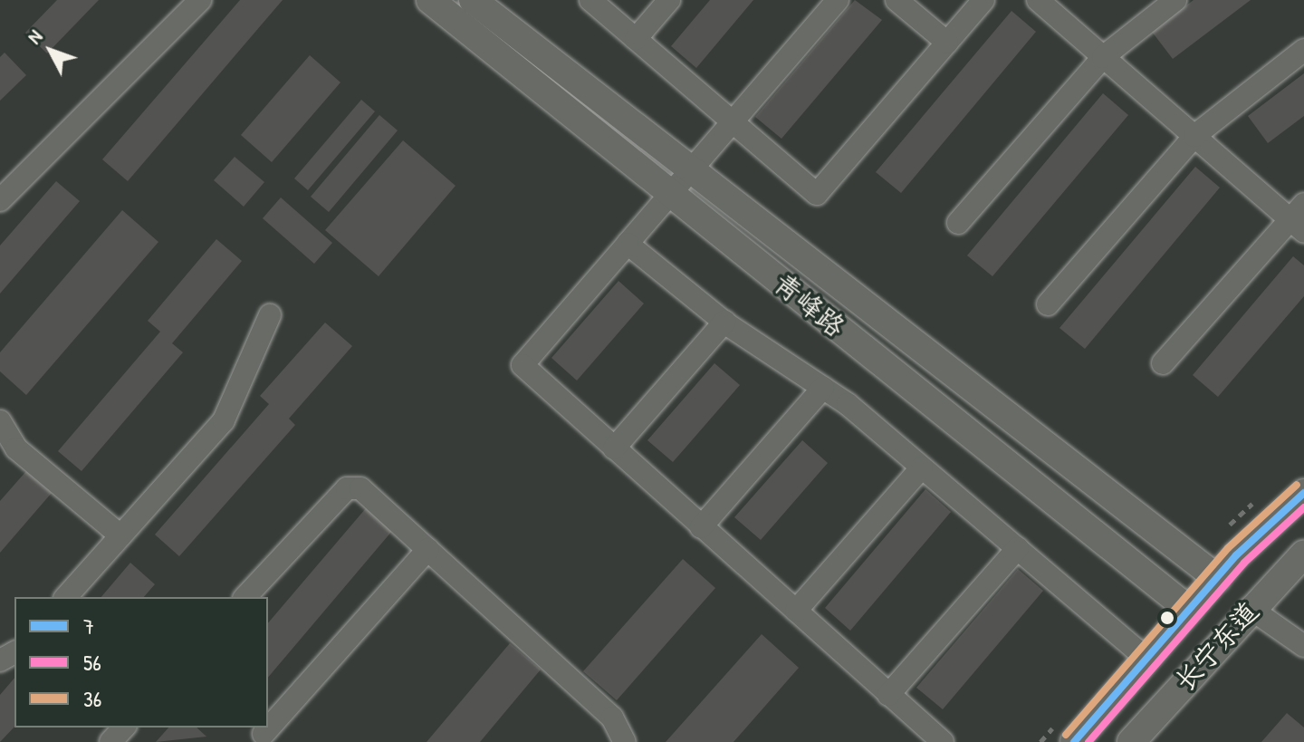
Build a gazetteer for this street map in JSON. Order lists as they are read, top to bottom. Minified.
{"streets":{"main road":["青峰路","长宁东道"]},"crossings":[["青峰路","长宁东道"]],"lines":["transit line 36","transit line 7","transit line 56"],"legend":["7","56","36"],"north":"top left"}
